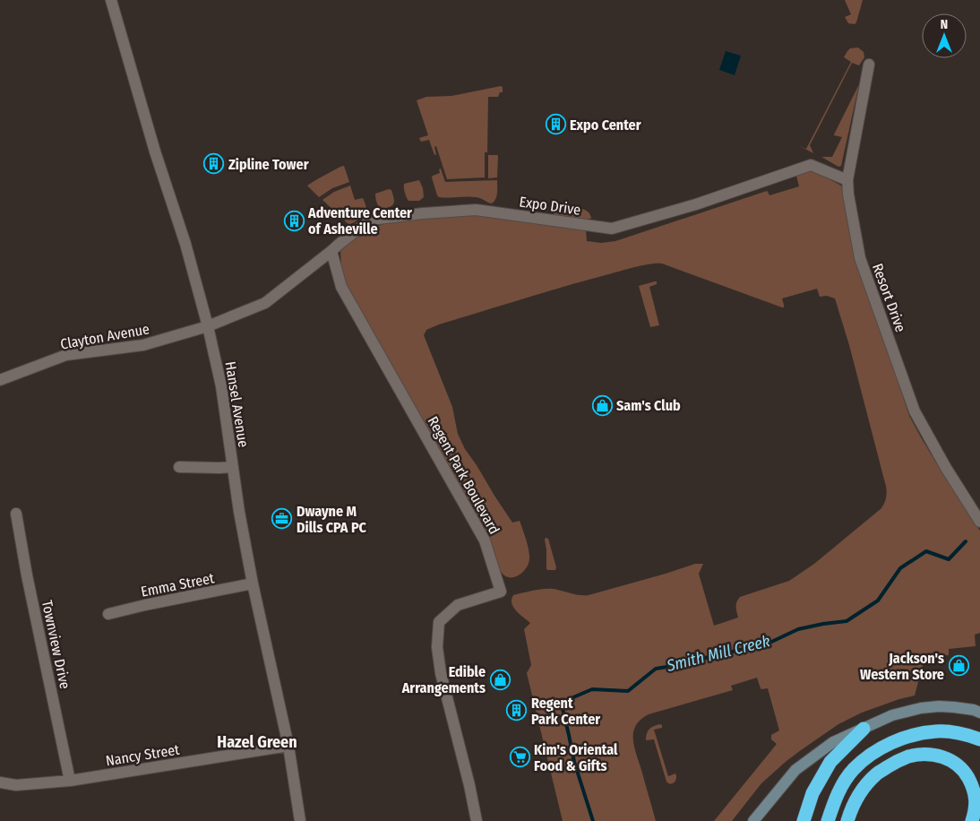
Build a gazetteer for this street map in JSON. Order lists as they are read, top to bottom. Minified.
{"streets":{"street":["Expo Drive","Resort Drive","Clayton Avenue","Hansel Avenue","Regent Park Boulevard","Emma Street","Townview Drive","Nancy Street"]},"crossings":[["Expo Drive","Resort Drive"],["Expo Drive","Clayton Avenue"],["Expo Drive","Regent Park Boulevard"],["Clayton Avenue","Hansel Avenue"],["Hansel Avenue","Emma Street"],["Hansel Avenue","Nancy Street"],["Townview Drive","Nancy Street"]],"districts":["Hazel Green"],"water":["Smith Mill Creek"],"places":{"building":["Expo Center","Zipline Tower","Adventure Center of Asheville","Regent Park Center"],"shop":["Sam's Club","Jackson's Western Store","Edible Arrangements"],"office":["Dwayne M Dills CPA PC"],"supermarket":["Kim's Oriental Food & Gifts"]},"north":"top"}
